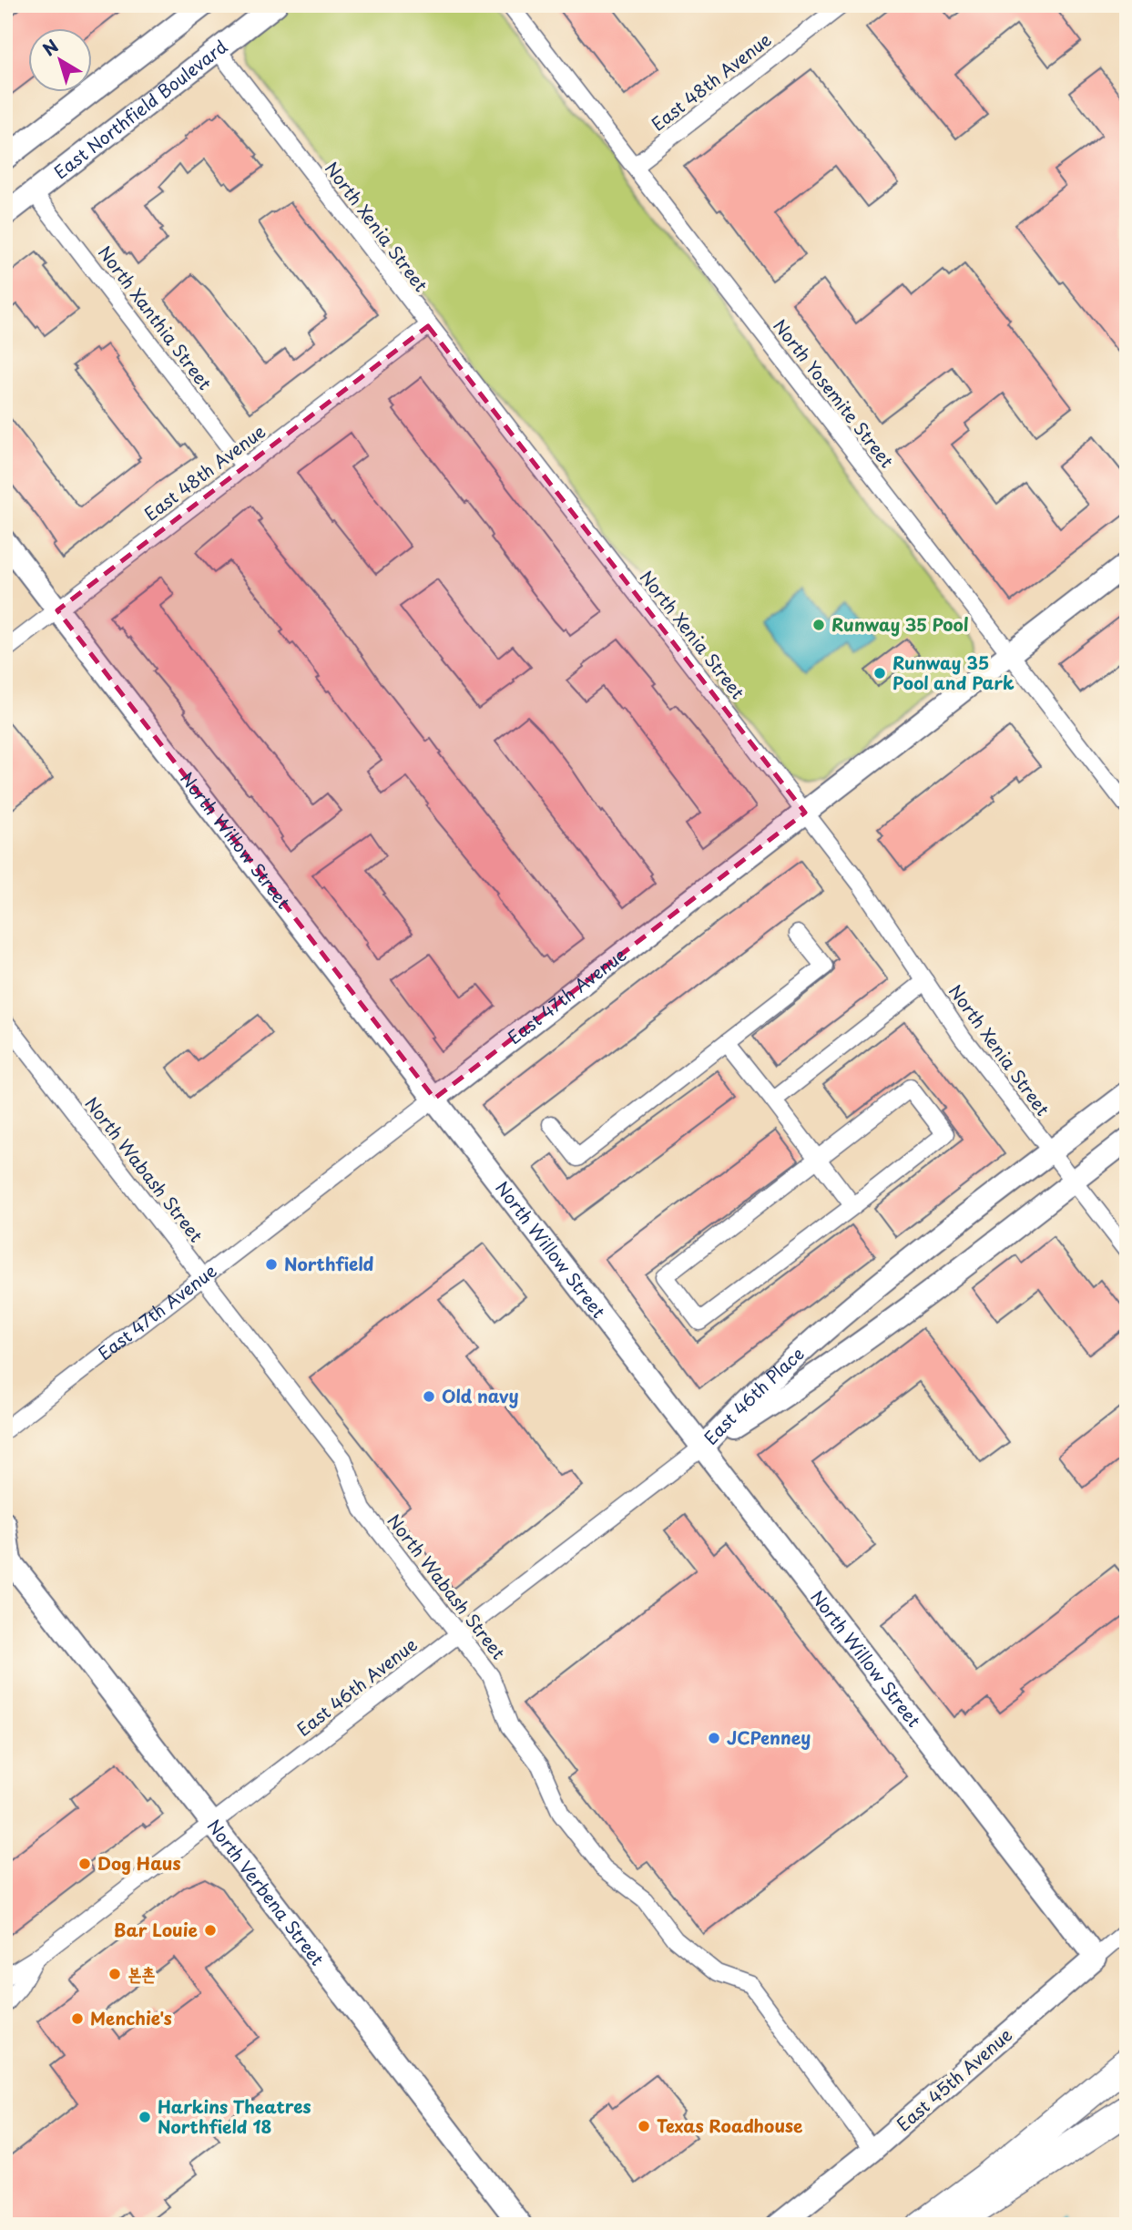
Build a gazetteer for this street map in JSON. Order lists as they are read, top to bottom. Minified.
{"streets":{"street":["East 48th Avenue","East Northfield Boulevard","North Xenia Street","North Xanthia Street","North Yosemite Street","North Willow Street","East 47th Avenue","North Wabash Street","East 46th Place","East 46th Avenue","North Verbena Street","East 45th Avenue"]},"crossings":[["East 48th Avenue","North Xenia Street"],["East 48th Avenue","North Xanthia Street"],["East 48th Avenue","North Yosemite Street"],["East 48th Avenue","North Willow Street"],["East Northfield Boulevard","North Xenia Street"],["East Northfield Boulevard","North Xanthia Street"],["North Xenia Street","East 47th Avenue"],["North Xenia Street","East 46th Place"],["North Yosemite Street","East 47th Avenue"],["North Willow Street","East 47th Avenue"],["North Willow Street","East 46th Place"],["North Willow Street","East 46th Avenue"],["North Willow Street","East 45th Avenue"],["East 47th Avenue","North Wabash Street"],["North Wabash Street","East 46th Avenue"],["North Wabash Street","East 45th Avenue"],["East 46th Place","East 46th Avenue"],["East 46th Avenue","North Verbena Street"]],"places":["Runway 35 Pool","Runway 35 Pool and Park","Northfield","Old navy","JCPenney","Dog Haus","Bar Louie","본촌","Menchie's","Harkins Theatres Northfield 18","Texas Roadhouse"],"north":"top left"}
